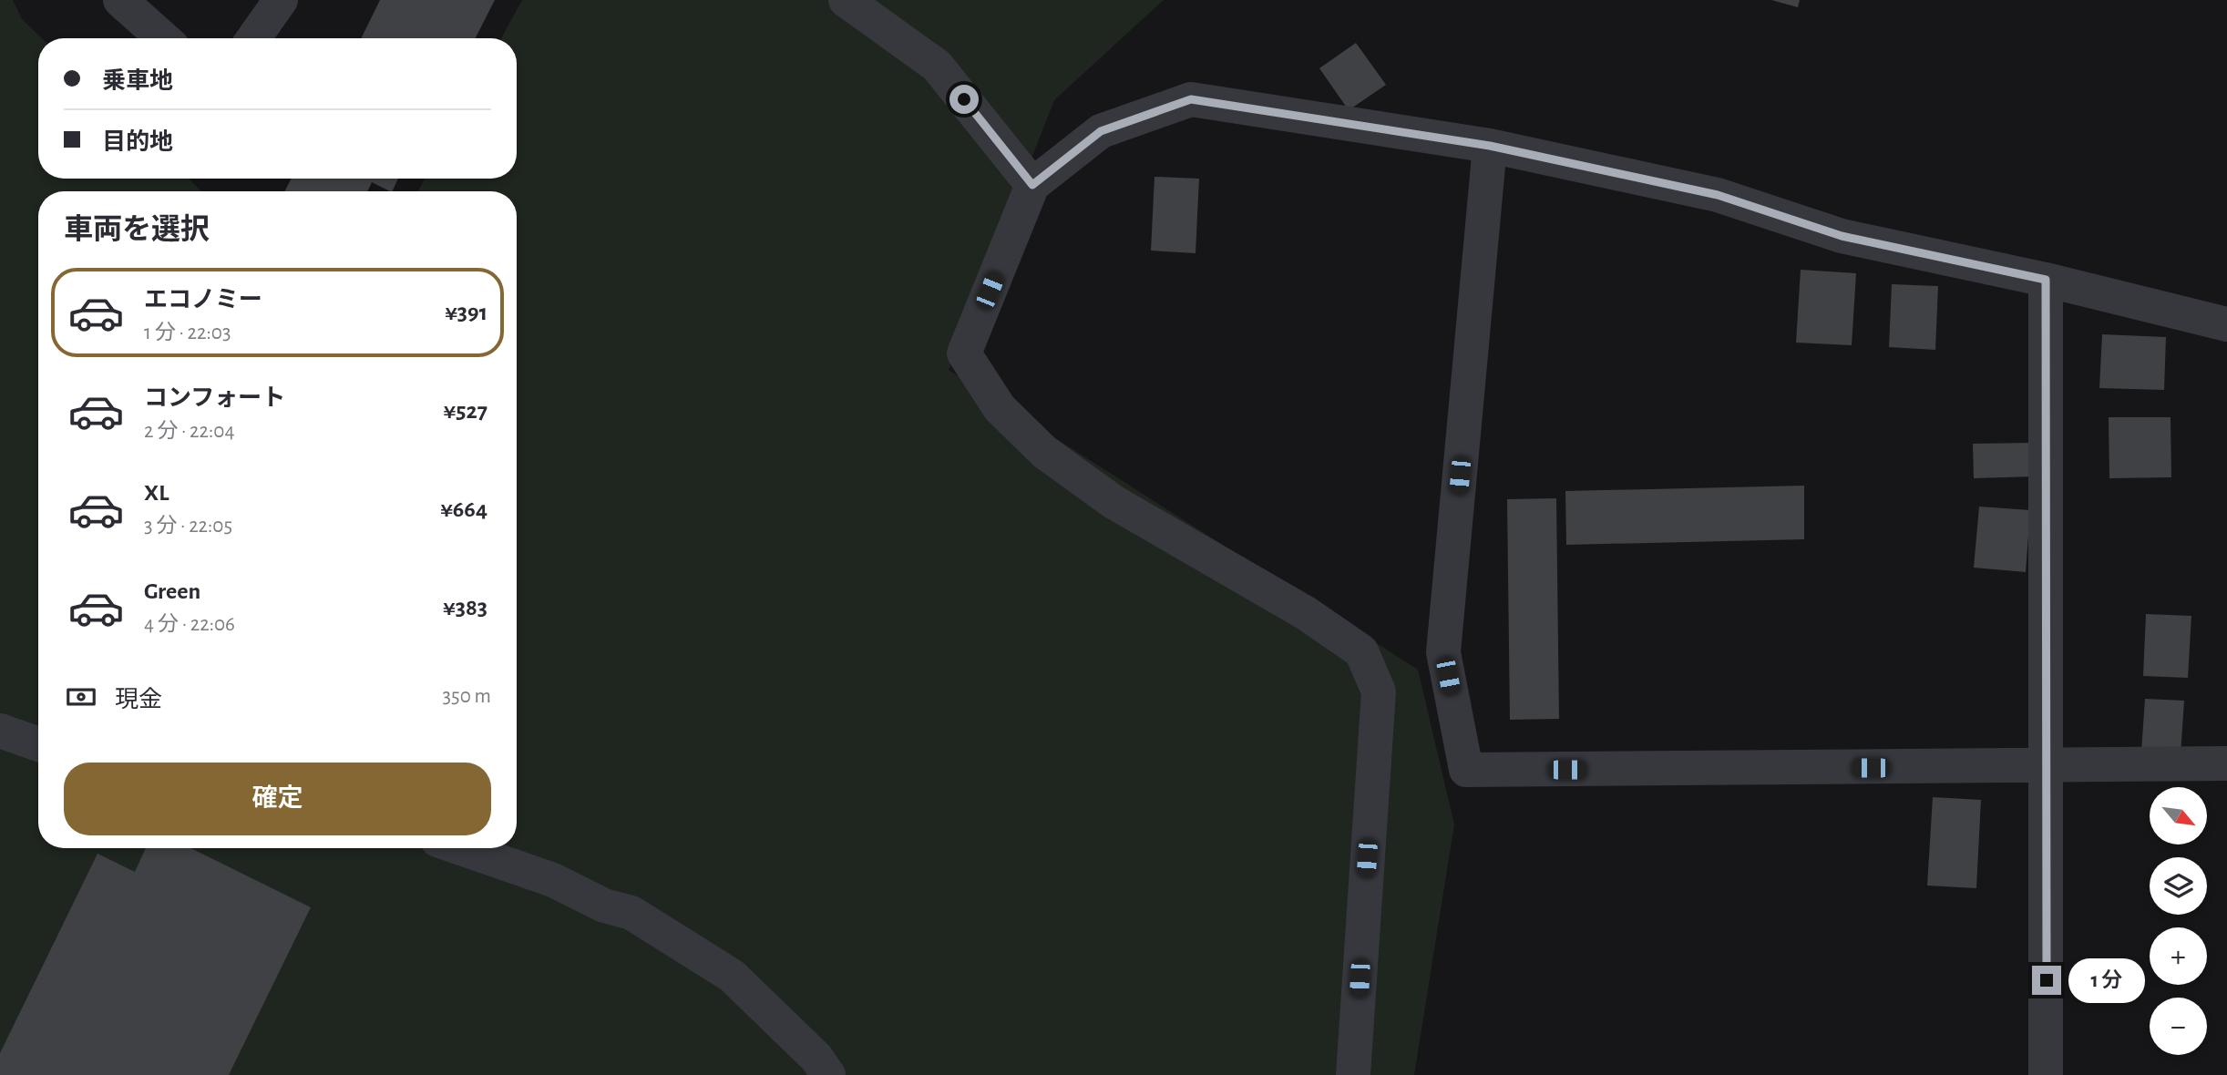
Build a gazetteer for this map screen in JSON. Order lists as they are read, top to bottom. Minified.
{"north":"bottom right","page":{"banner":["乗車地","目的地"],"heading":"車両を選択","list":[{"name":"エコノミー","note":"1 分 · 22:03","value":"¥391"},{"name":"コンフォート","note":"2 分 · 22:04","value":"¥527"},{"name":"XL","note":"3 分 · 22:05","value":"¥664"},{"name":"Green","note":"4 分 · 22:06","value":"¥383"}],"pay":["現金","350 m"],"buttons":"確定","map_buttons":["+","−"],"bubble":"1 分"}}
